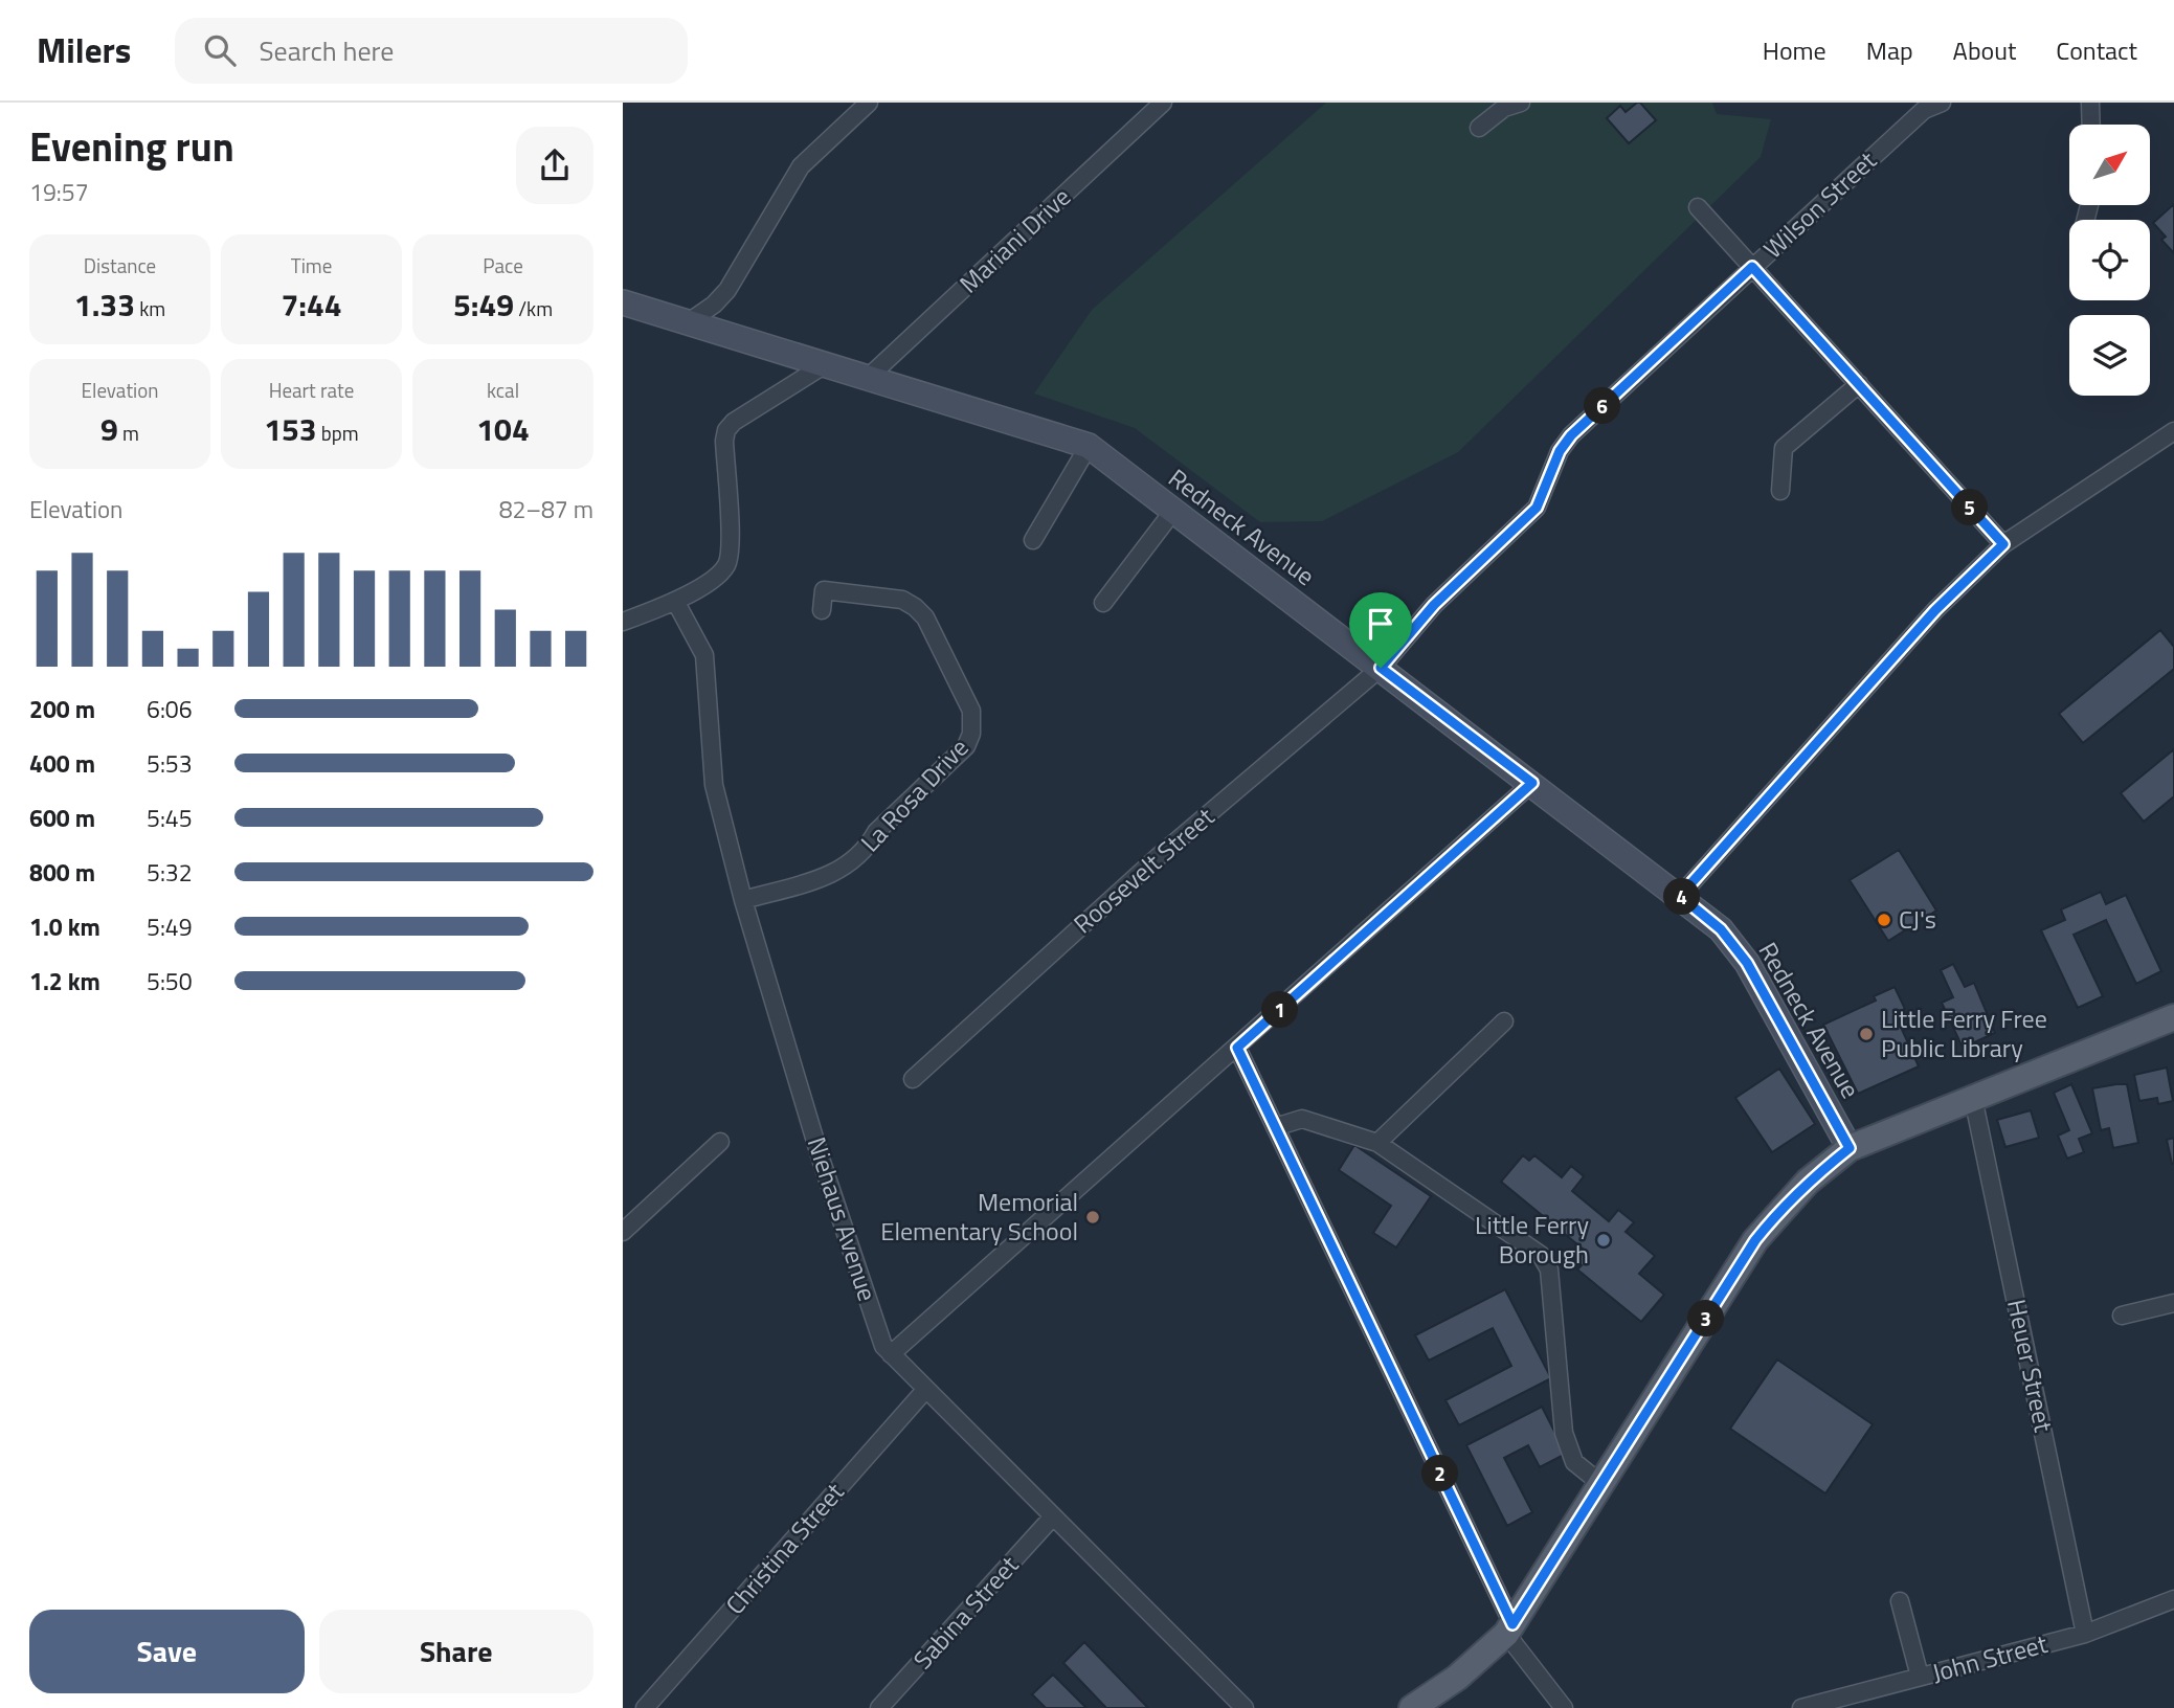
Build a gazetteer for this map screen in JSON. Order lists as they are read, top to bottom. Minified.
{"streets":{"street":["Wilson Street","Mariani Drive","Redneck Avenue","La Rosa Drive","Roosevelt Street","Niehaus Avenue","Heuer Street","Christina Street","Sabina Street","John Street"]},"crossings":[["Wilson Street","Redneck Avenue"],["Wilson Street","Roosevelt Street"],["Mariani Drive","Redneck Avenue"],["Redneck Avenue","Roosevelt Street"],["La Rosa Drive","Niehaus Avenue"],["Niehaus Avenue","Christina Street"],["Niehaus Avenue","Sabina Street"],["Heuer Street","John Street"]],"places":["CJ's","Little Ferry Free Public Library","Memorial Elementary School","Little Ferry Borough"],"north":"top right","page":{"header":"Milers","search":"Search here","nav":["Home","Map","About","Contact"],"heading":["Evening run","19:57"],"stats":[["Distance","1.33 km"],["Time","7:44"],["Pace","5:49 /km"],["Elevation","9 m"],["Heart rate","153 bpm"],["kcal","104"]],"pins":["6","5","4","1","3","2"],"chart":["Elevation","82–87 m"],"list":[{"name":"200 m","note":"6:06"},{"name":"400 m","note":"5:53"},{"name":"600 m","note":"5:45"},{"name":"800 m","note":"5:32"},{"name":"1.0 km","note":"5:49"},{"name":"1.2 km","note":"5:50"}],"buttons":["Save","Share"]}}
